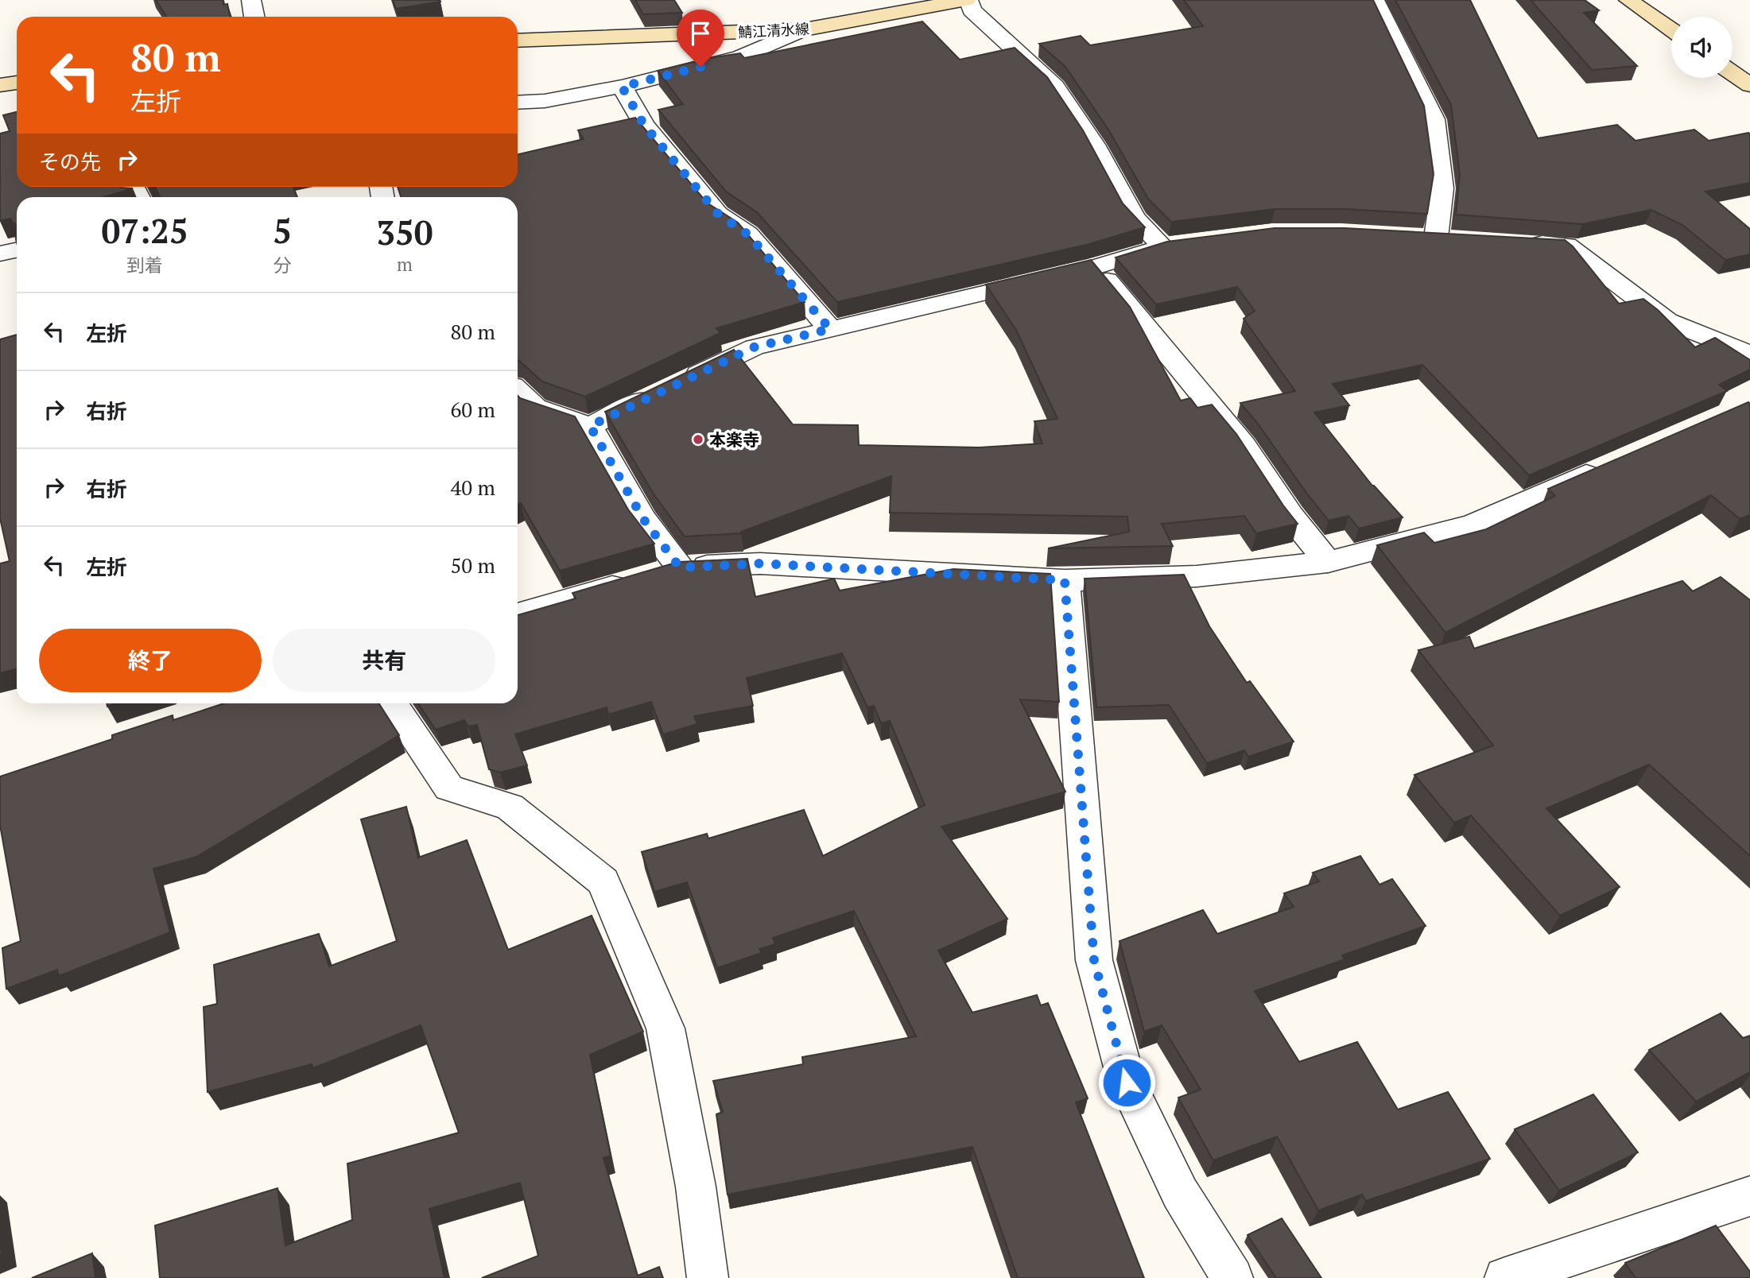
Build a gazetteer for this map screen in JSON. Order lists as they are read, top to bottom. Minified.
{"streets":{"main road":["鯖江清水線"]},"places":["本楽寺"],"page":{"turn":["80 m","左折"],"then":"その先","eta":["07:25","到着","5","分","350","m"],"list":[{"name":"左折","value":"80 m"},{"name":"右折","value":"60 m"},{"name":"右折","value":"40 m"},{"name":"左折","value":"50 m"}],"buttons":["終了","共有"]}}
